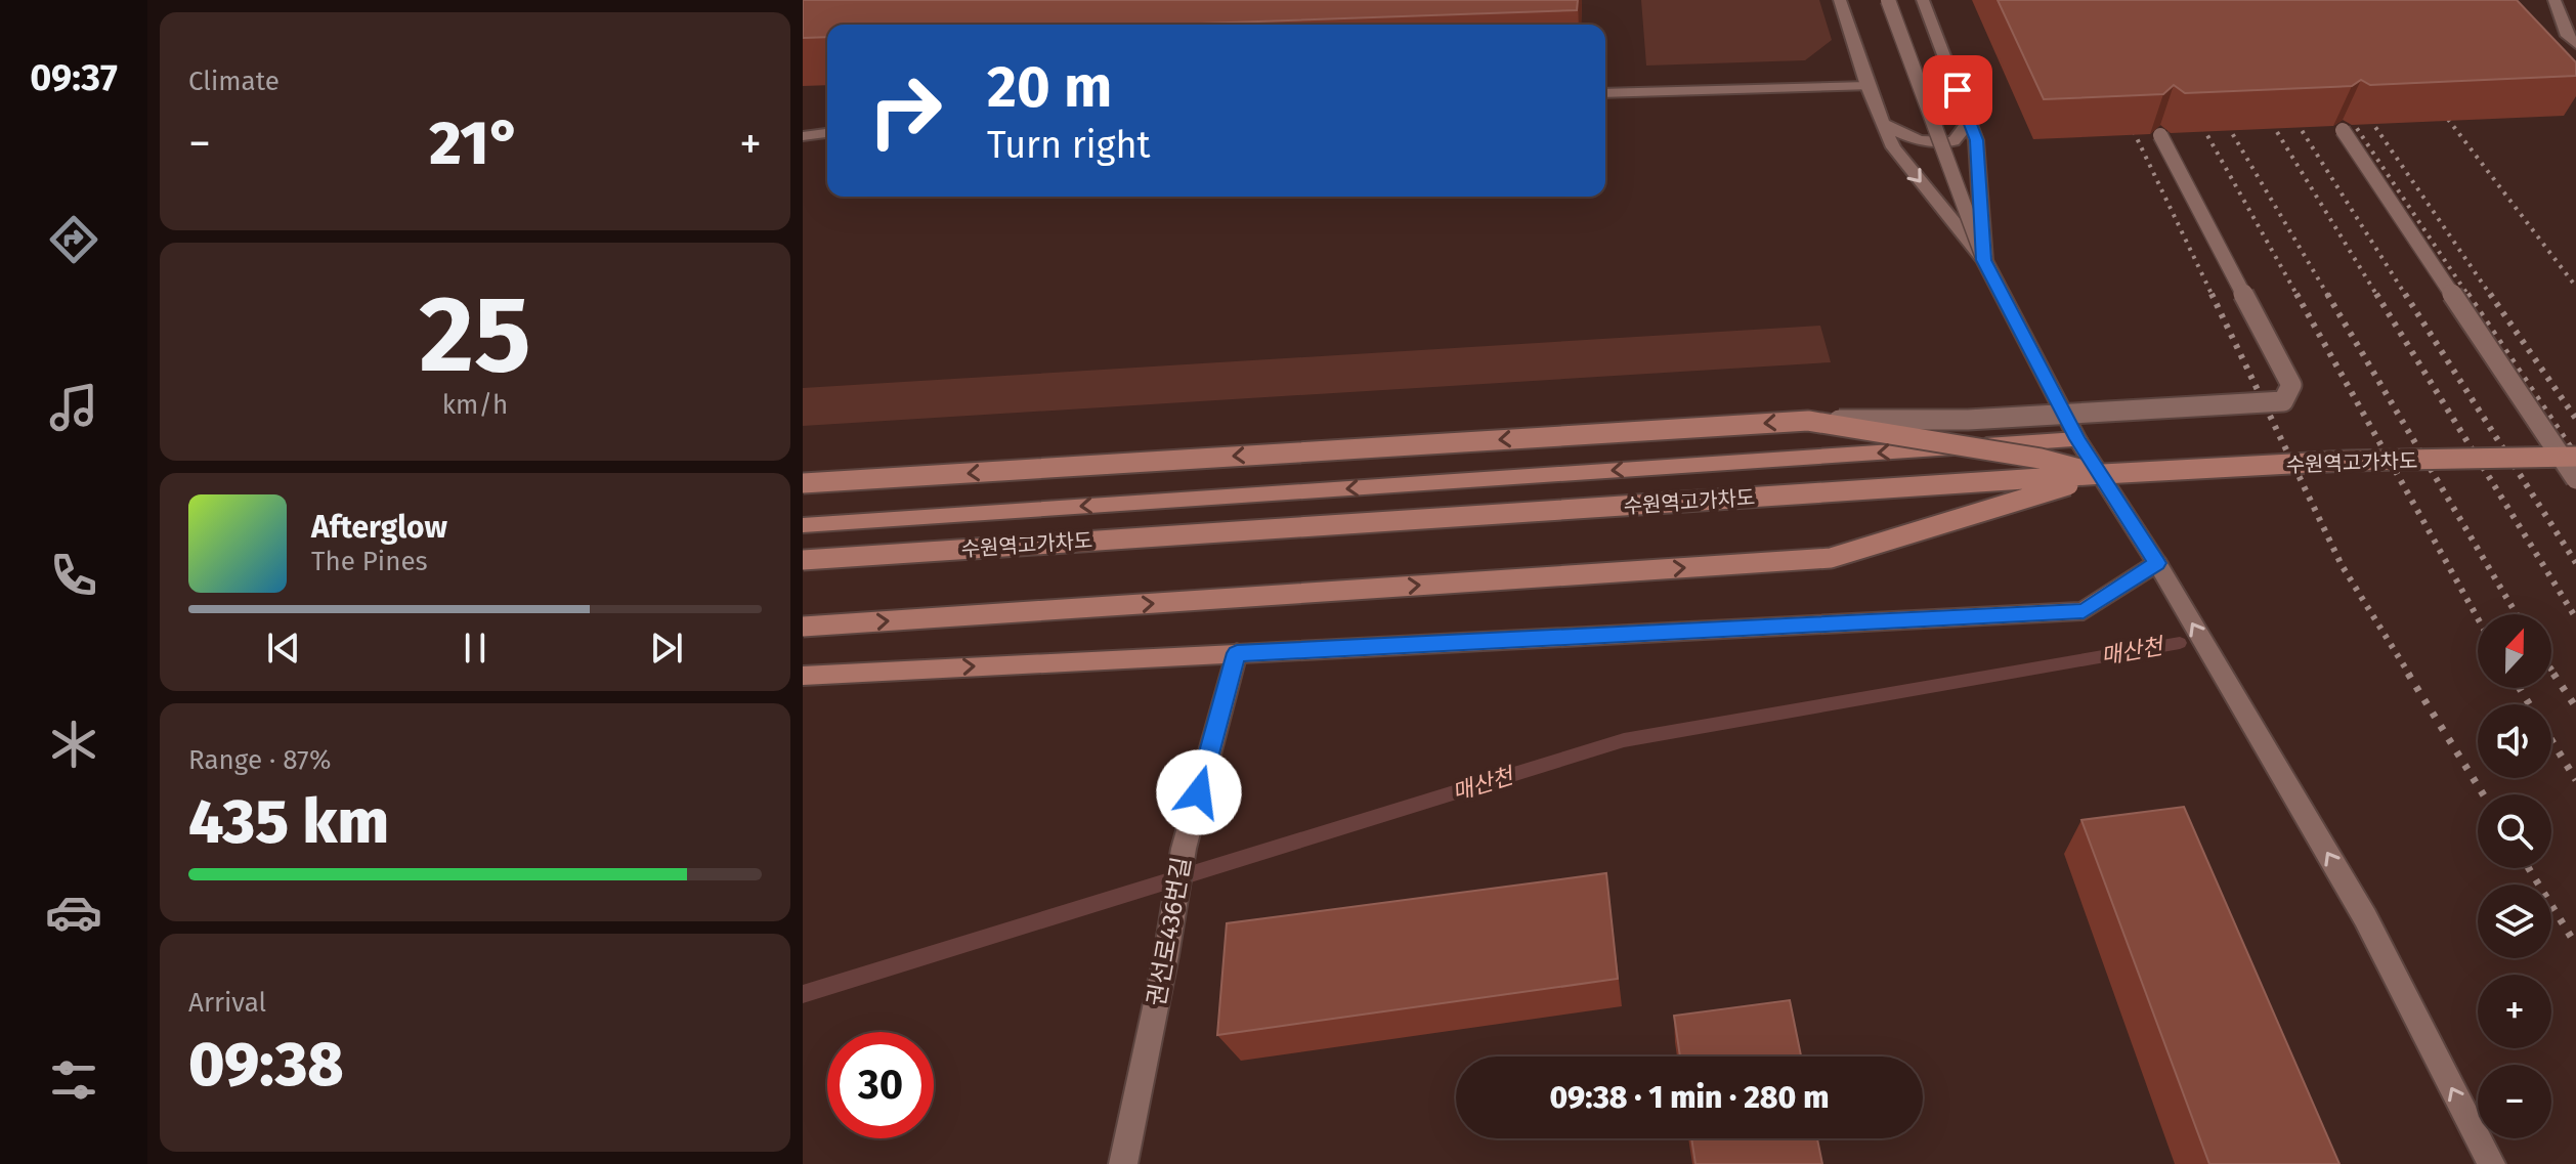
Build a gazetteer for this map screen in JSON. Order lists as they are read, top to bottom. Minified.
{"streets":{"main road":["수원역고가차도"],"street":["권선로436번길"]},"water":["매산천"],"north":"top","page":{"tabs":"09:37","tile":["Climate",["25","km/h"],["Range · 87%","435 km"],["Arrival","09:38"]],"turn":["20 m","Turn right"],"heat":["−","21°","+"],"song":["Afterglow","The Pines"],"map_buttons":["+","−"],"limit":"30","trip":"09:38 · 1 min · 280 m"}}
